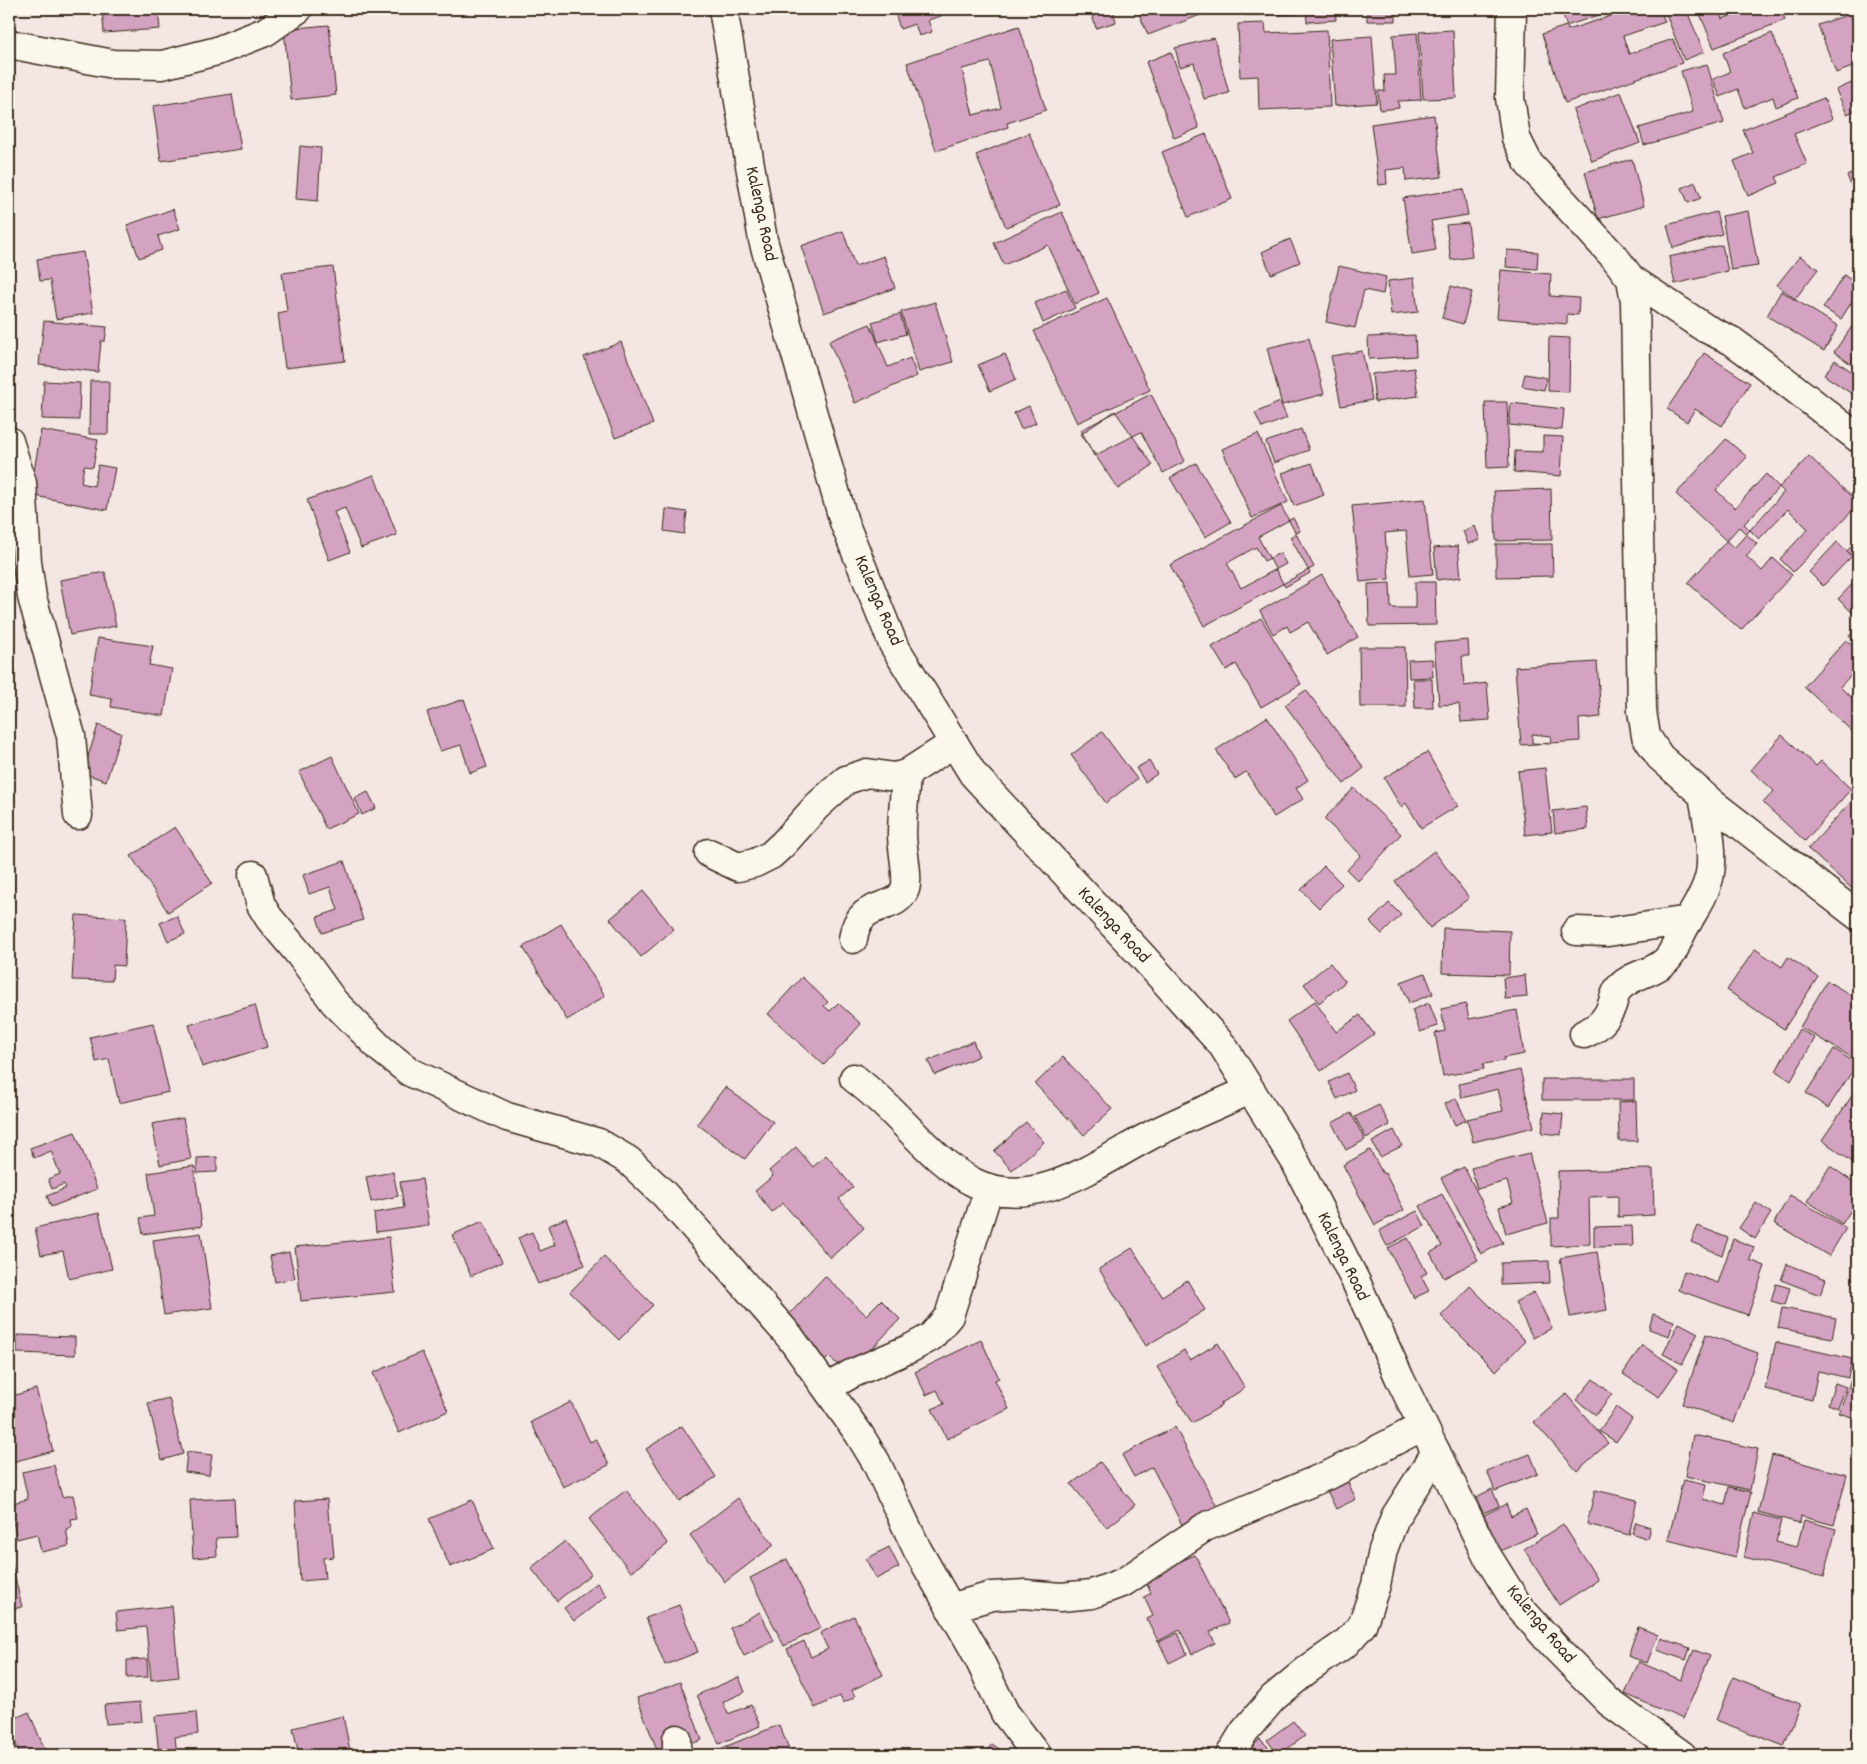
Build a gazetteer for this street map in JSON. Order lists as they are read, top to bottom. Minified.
{"streets":{"street":["Kalenga Road"]}}
